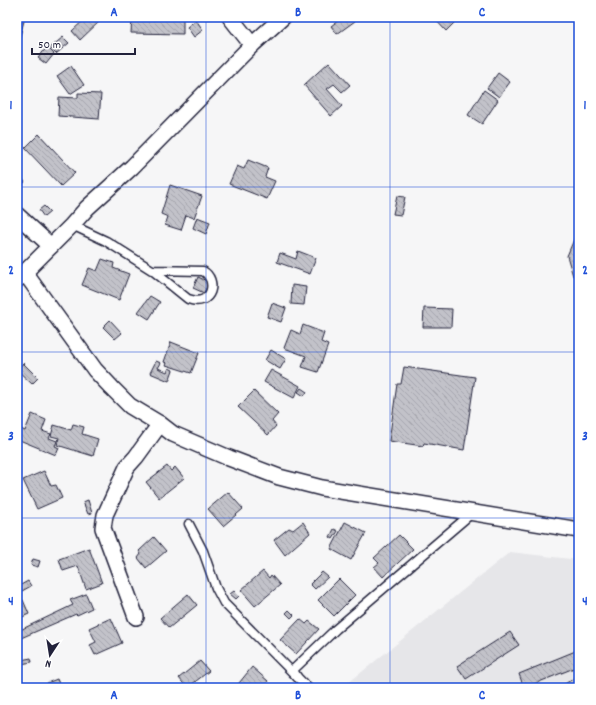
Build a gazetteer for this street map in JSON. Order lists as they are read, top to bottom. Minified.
{"scale_bar":"50 m","north":"bottom","grid":{"columns":["A","B","C"],"rows":["1","2","3","4"]}}
